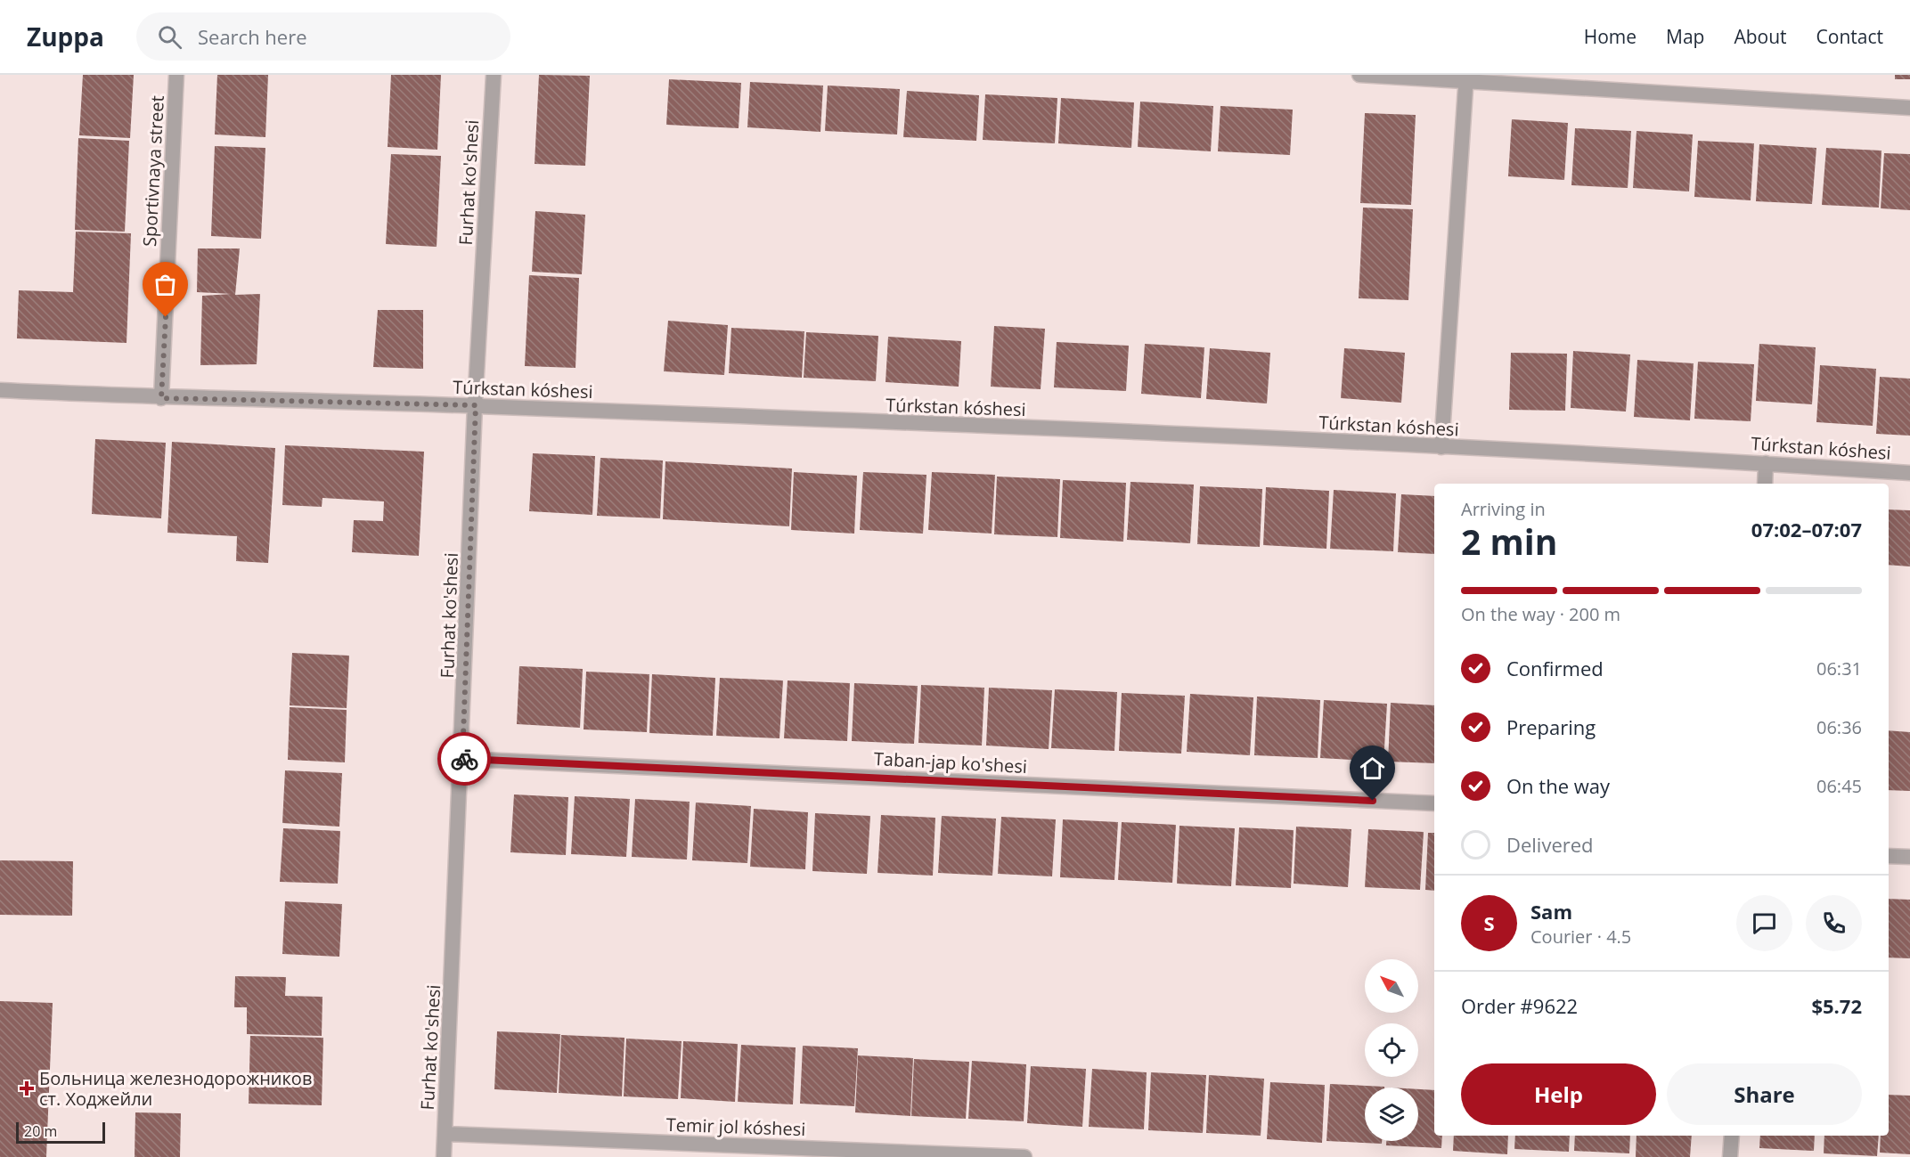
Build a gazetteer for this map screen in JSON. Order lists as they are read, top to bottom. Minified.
{"streets":{"street":["Sportivnaya street","Furhat ko'shesi","Túrkstan kóshesi","Taban-jap ko'shesi","Temir jol kóshesi"]},"crossings":[["Sportivnaya street","Túrkstan kóshesi"],["Furhat ko'shesi","Túrkstan kóshesi"],["Furhat ko'shesi","Taban-jap ko'shesi"],["Furhat ko'shesi","Temir jol kóshesi"]],"places":{"health":["Больница железнодорожников ст. Ходжейли"]},"scale_bar":"20 m","north":"top left","page":{"header":"Zuppa","search":"Search here","nav":["Home","Map","About","Contact"],"heading":["2 min","Arriving in","07:02–07:07"],"panel":["Sam","Courier · 4.5","Order #9622","$5.72"],"bar":"On the way · 200 m","list":[["Confirmed","06:31"],["Preparing","06:36"],["On the way","06:45"],"Delivered"],"round":"S","buttons":["Help","Share"],"scale":"20 m"}}
